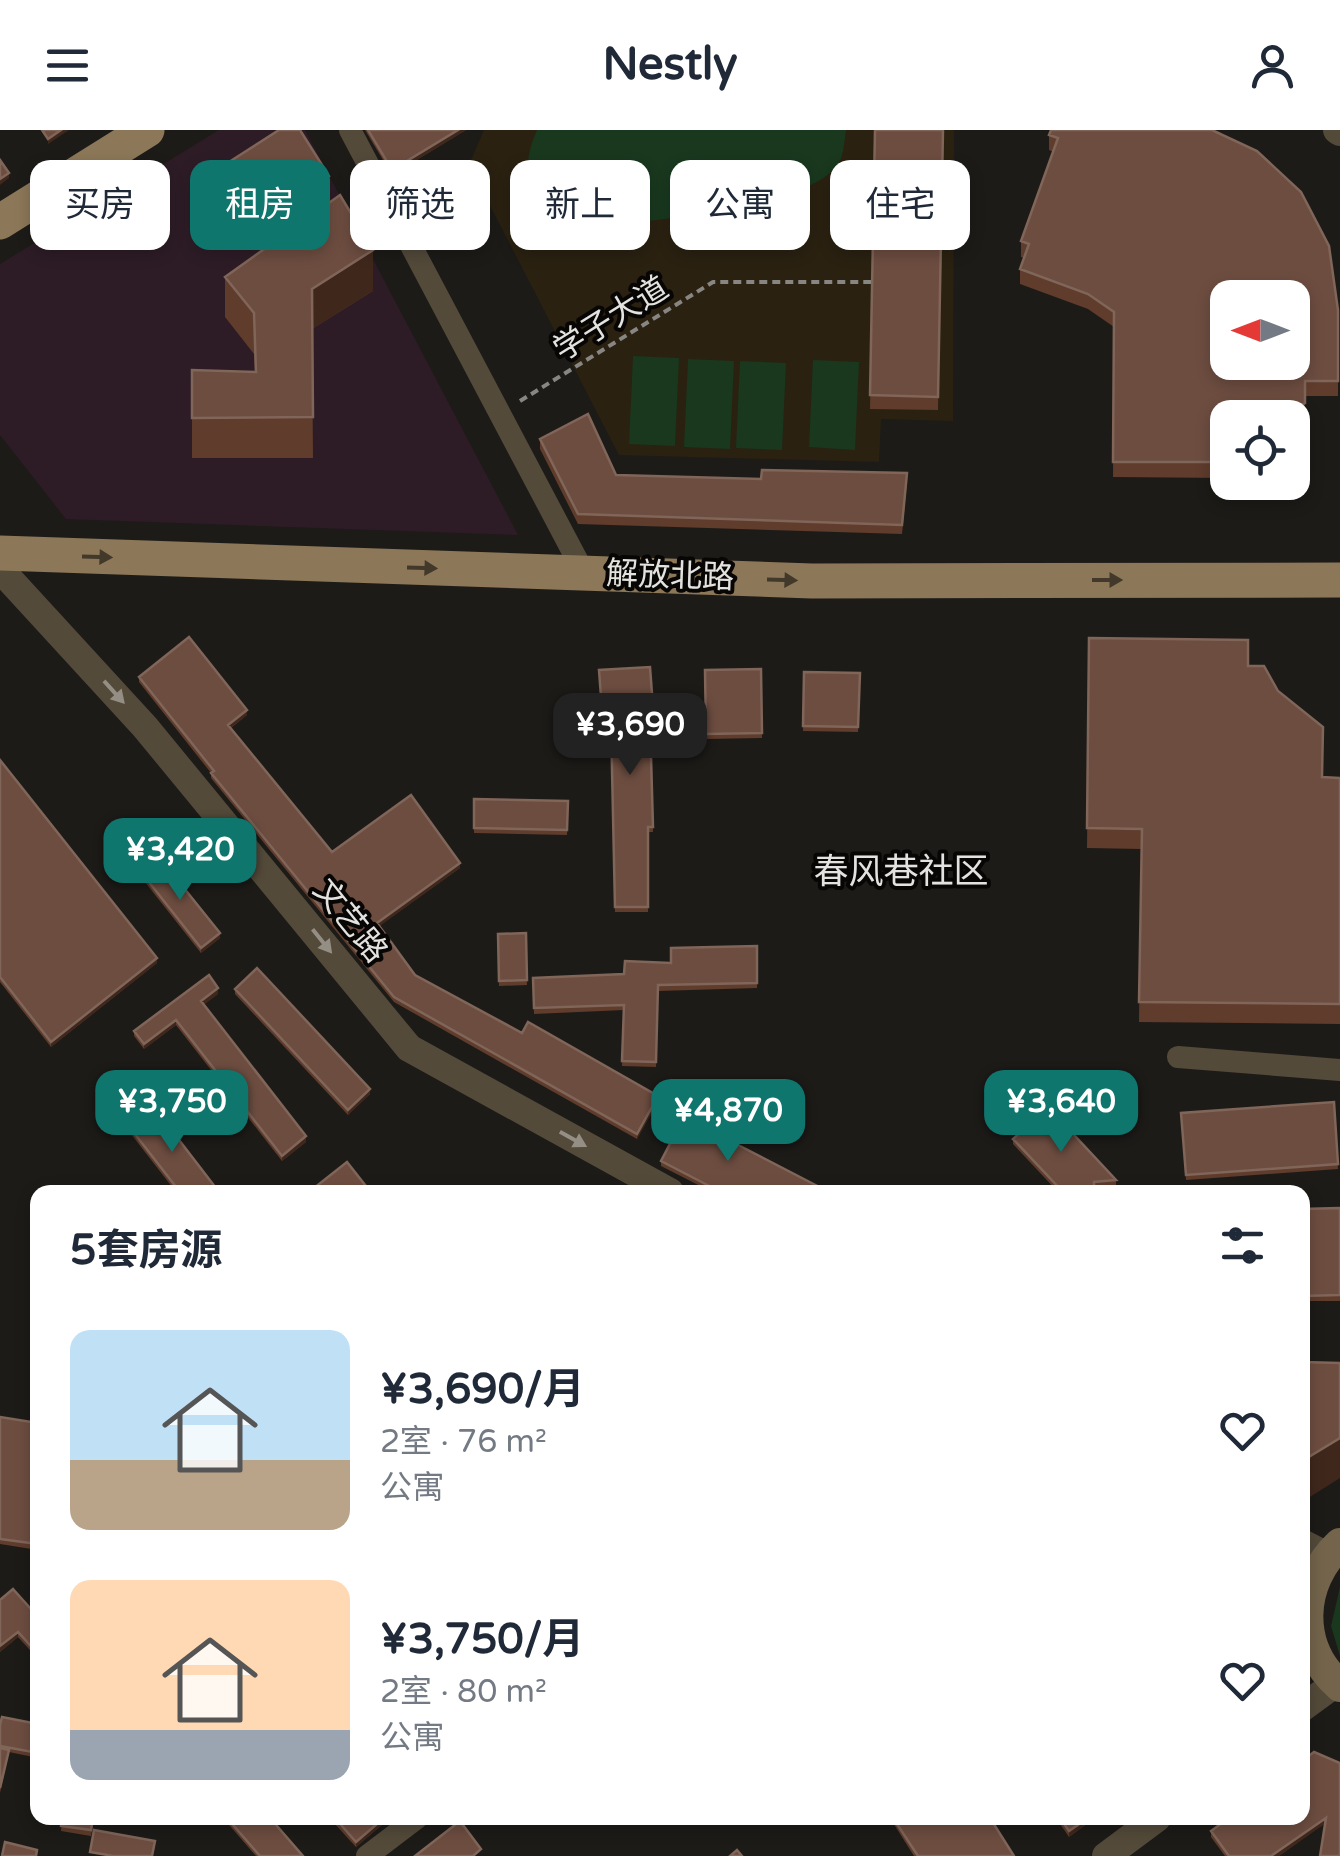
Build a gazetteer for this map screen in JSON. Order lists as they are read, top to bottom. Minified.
{"streets":{"main road":["解放北路"],"street":["文艺路"],"path":["学子大道"]},"one_way":["解放北路","文艺路"],"districts":["春风巷社区"],"north":"left","page":{"header":"Nestly","chip":["买房","租房","筛选","新上","公寓","住宅"],"price":["¥3,690","¥3,420","¥3,750","¥3,640","¥4,870"],"heading":"5套房源","list":[{"name":"¥3,690/月","note":"2室 · 76 m² · 公寓"},{"name":"¥3,750/月","note":"2室 · 80 m² · 公寓"}]}}
